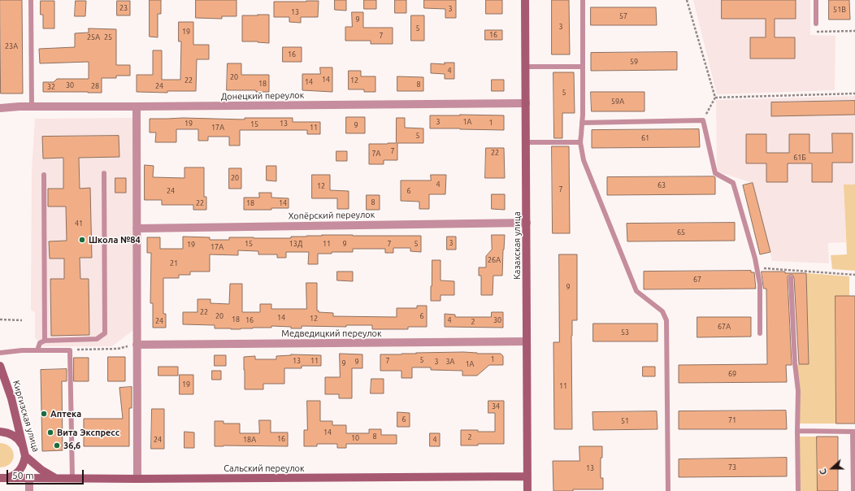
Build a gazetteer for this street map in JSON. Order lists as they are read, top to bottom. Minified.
{"streets":{"main road":["Казахская улица","Киргизская улица","Сальский переулок"],"street":["Донецкий переулок","Хопёрский переулок","Медведицкий переулок"]},"crossings":[["Донецкий переулок","Казахская улица"],["Хопёрский переулок","Казахская улица"],["Казахская улица","Медведицкий переулок"],["Казахская улица","Сальский переулок"],["Киргизская улица","Сальский переулок"]],"places":["Школа №84","Аптека","Вита Экспресс","36,6"],"house_numbers":["23","3","51В","13","57","9","3","5","19","16","7","25А","25","23А","16","59","4","20","14","22","12","14","18","8","30","28","24","32","5","59А","3","1А","1","19","13","15","9","17А","11","5","61","7","22","7А","61Б","20","4","63","12","7","24","6","8","22","18","14","41","65","3","15","13Д","11","9","7","5","19","17А","26А","21","67","9","22","20","6","14","12","18","16","4","30","24","2","67А","53","1","5","13","11","7","9","3","3А","9","1А","69","19","11","34","6","71","51","14","8","2","10","16","24","18А","4","73","13"],"scale_bar":"50 m","north":"left"}
